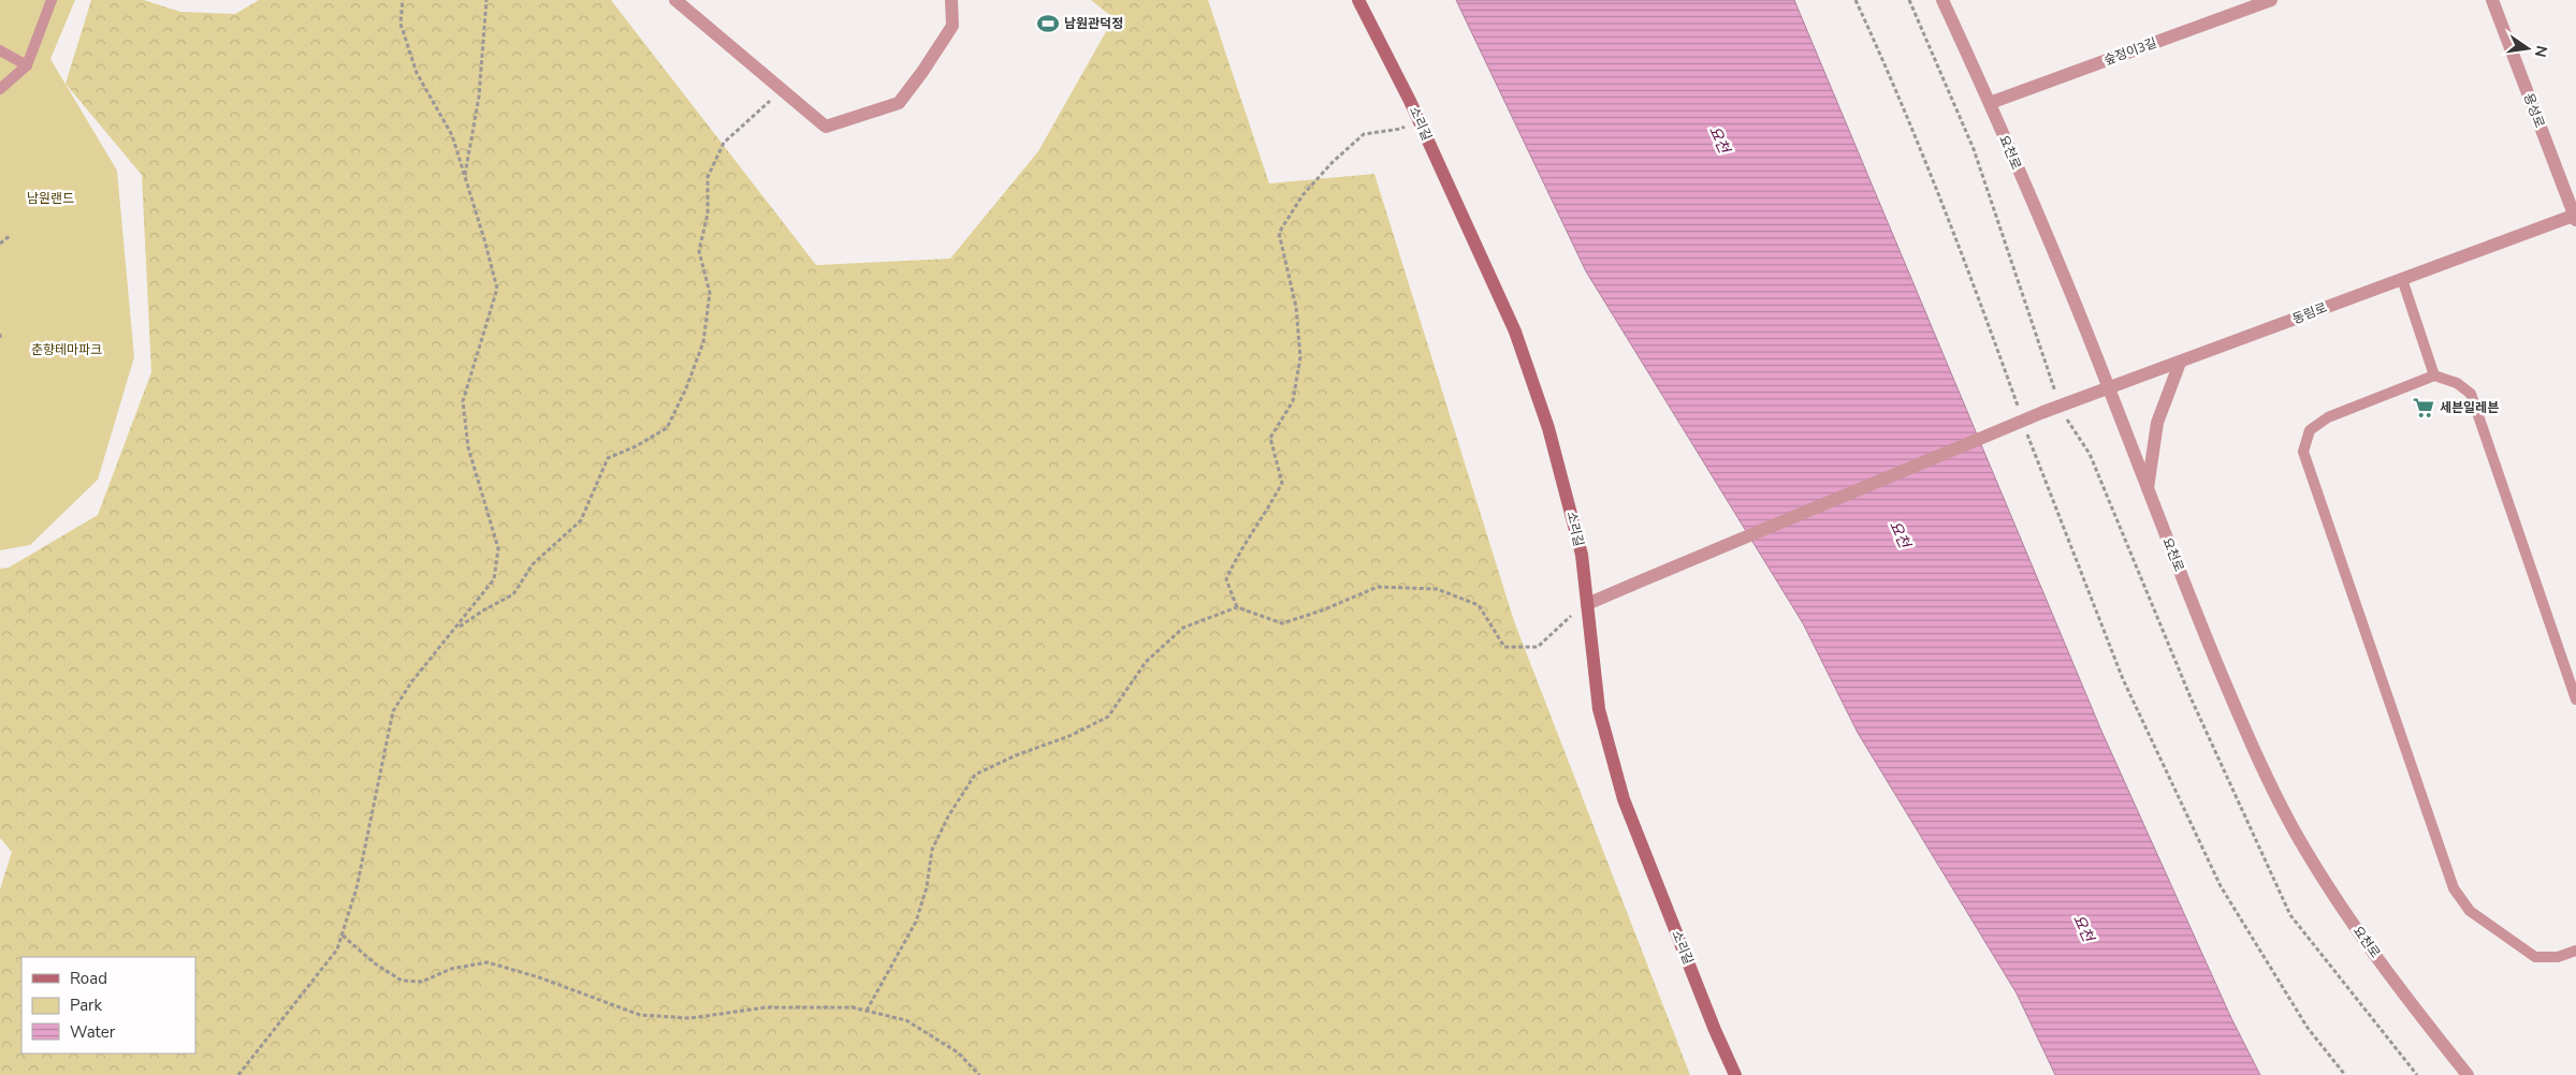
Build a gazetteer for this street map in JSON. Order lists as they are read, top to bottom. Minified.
{"streets":{"main road":["소리길"],"street":["숲정이3길","용성로","요천로","동림로"]},"crossings":[["숲정이3길","요천로"],["용성로","동림로"],["소리길","동림로"],["요천로","동림로"]],"water":["요천"],"parks":["남원랜드","춘향테마파크"],"places":{"sports":["남원관덕정"],"supermarket":["세븐일레븐"]},"legend":["Road","Park","Water"],"north":"right"}
